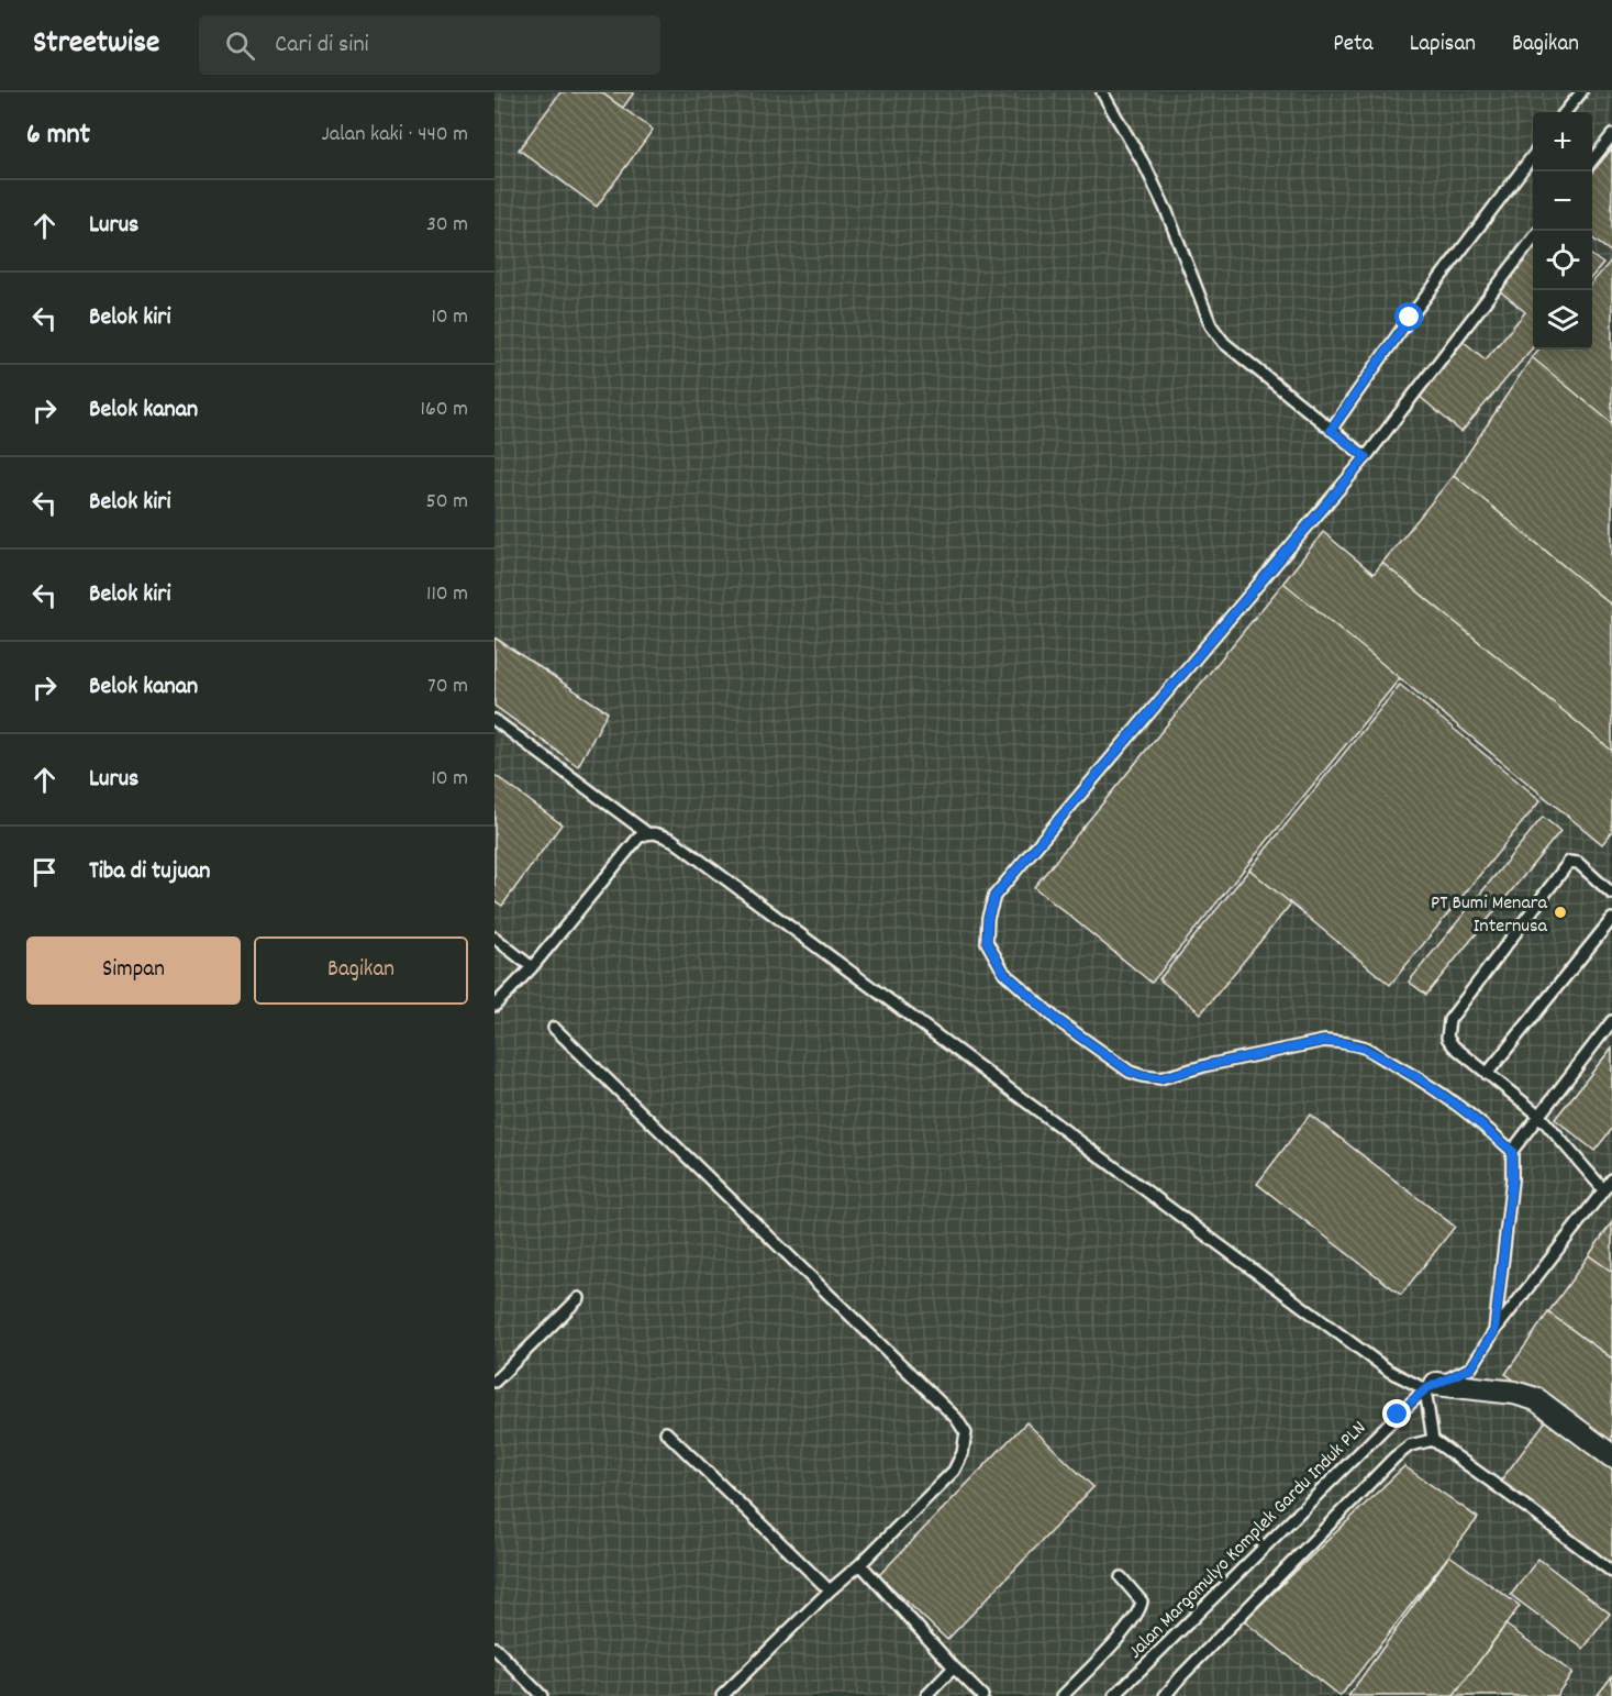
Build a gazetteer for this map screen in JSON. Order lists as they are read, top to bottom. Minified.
{"streets":{"lane":["Jalan Margomulyo Komplek Gardu Induk PLN"]},"places":["PT Bumi Menara Internusa"],"page":{"header":"Streetwise","search":"Cari di sini","nav":["Peta","Lapisan","Bagikan"],"heading":["6 mnt","Jalan kaki · 440 m"],"map_buttons":["+","−"],"list":[["Lurus","30 m"],["Belok kiri","10 m"],["Belok kanan","160 m"],["Belok kiri","50 m"],["Belok kiri","110 m"],["Belok kanan","70 m"],["Lurus","10 m"],"Tiba di tujuan"],"buttons":["Simpan","Bagikan"]}}
